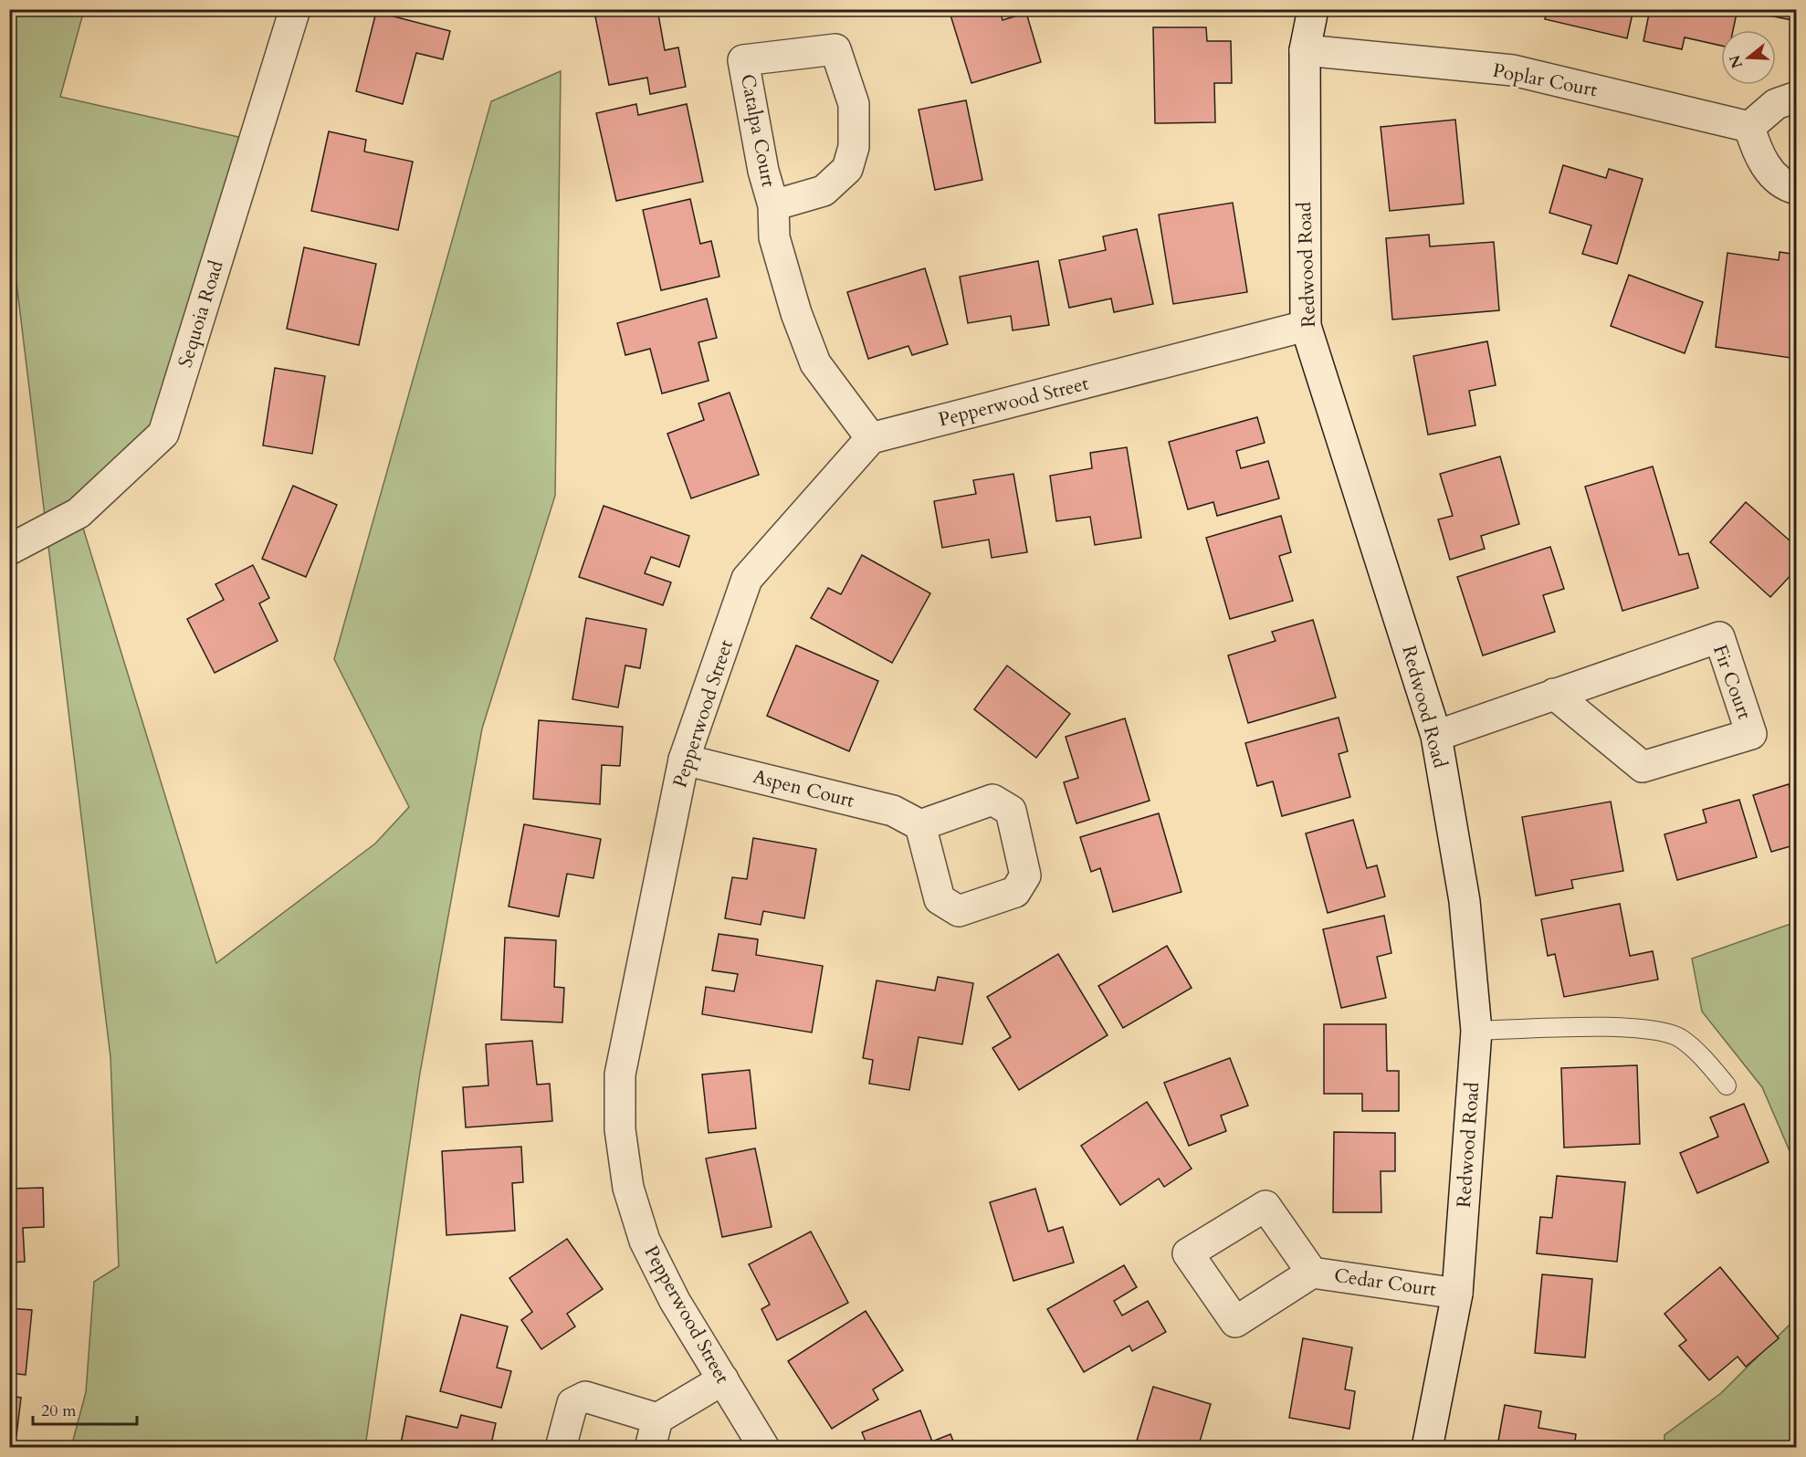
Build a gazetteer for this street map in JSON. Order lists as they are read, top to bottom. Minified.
{"streets":{"street":["Poplar Court","Catalpa Court","Redwood Road","Sequoia Road","Pepperwood Street","Fir Court","Aspen Court","Cedar Court"]},"crossings":[["Poplar Court","Redwood Road"],["Catalpa Court","Pepperwood Street"],["Redwood Road","Pepperwood Street"],["Redwood Road","Fir Court"],["Redwood Road","Cedar Court"],["Pepperwood Street","Aspen Court"]],"scale_bar":"20 m","north":"left"}
